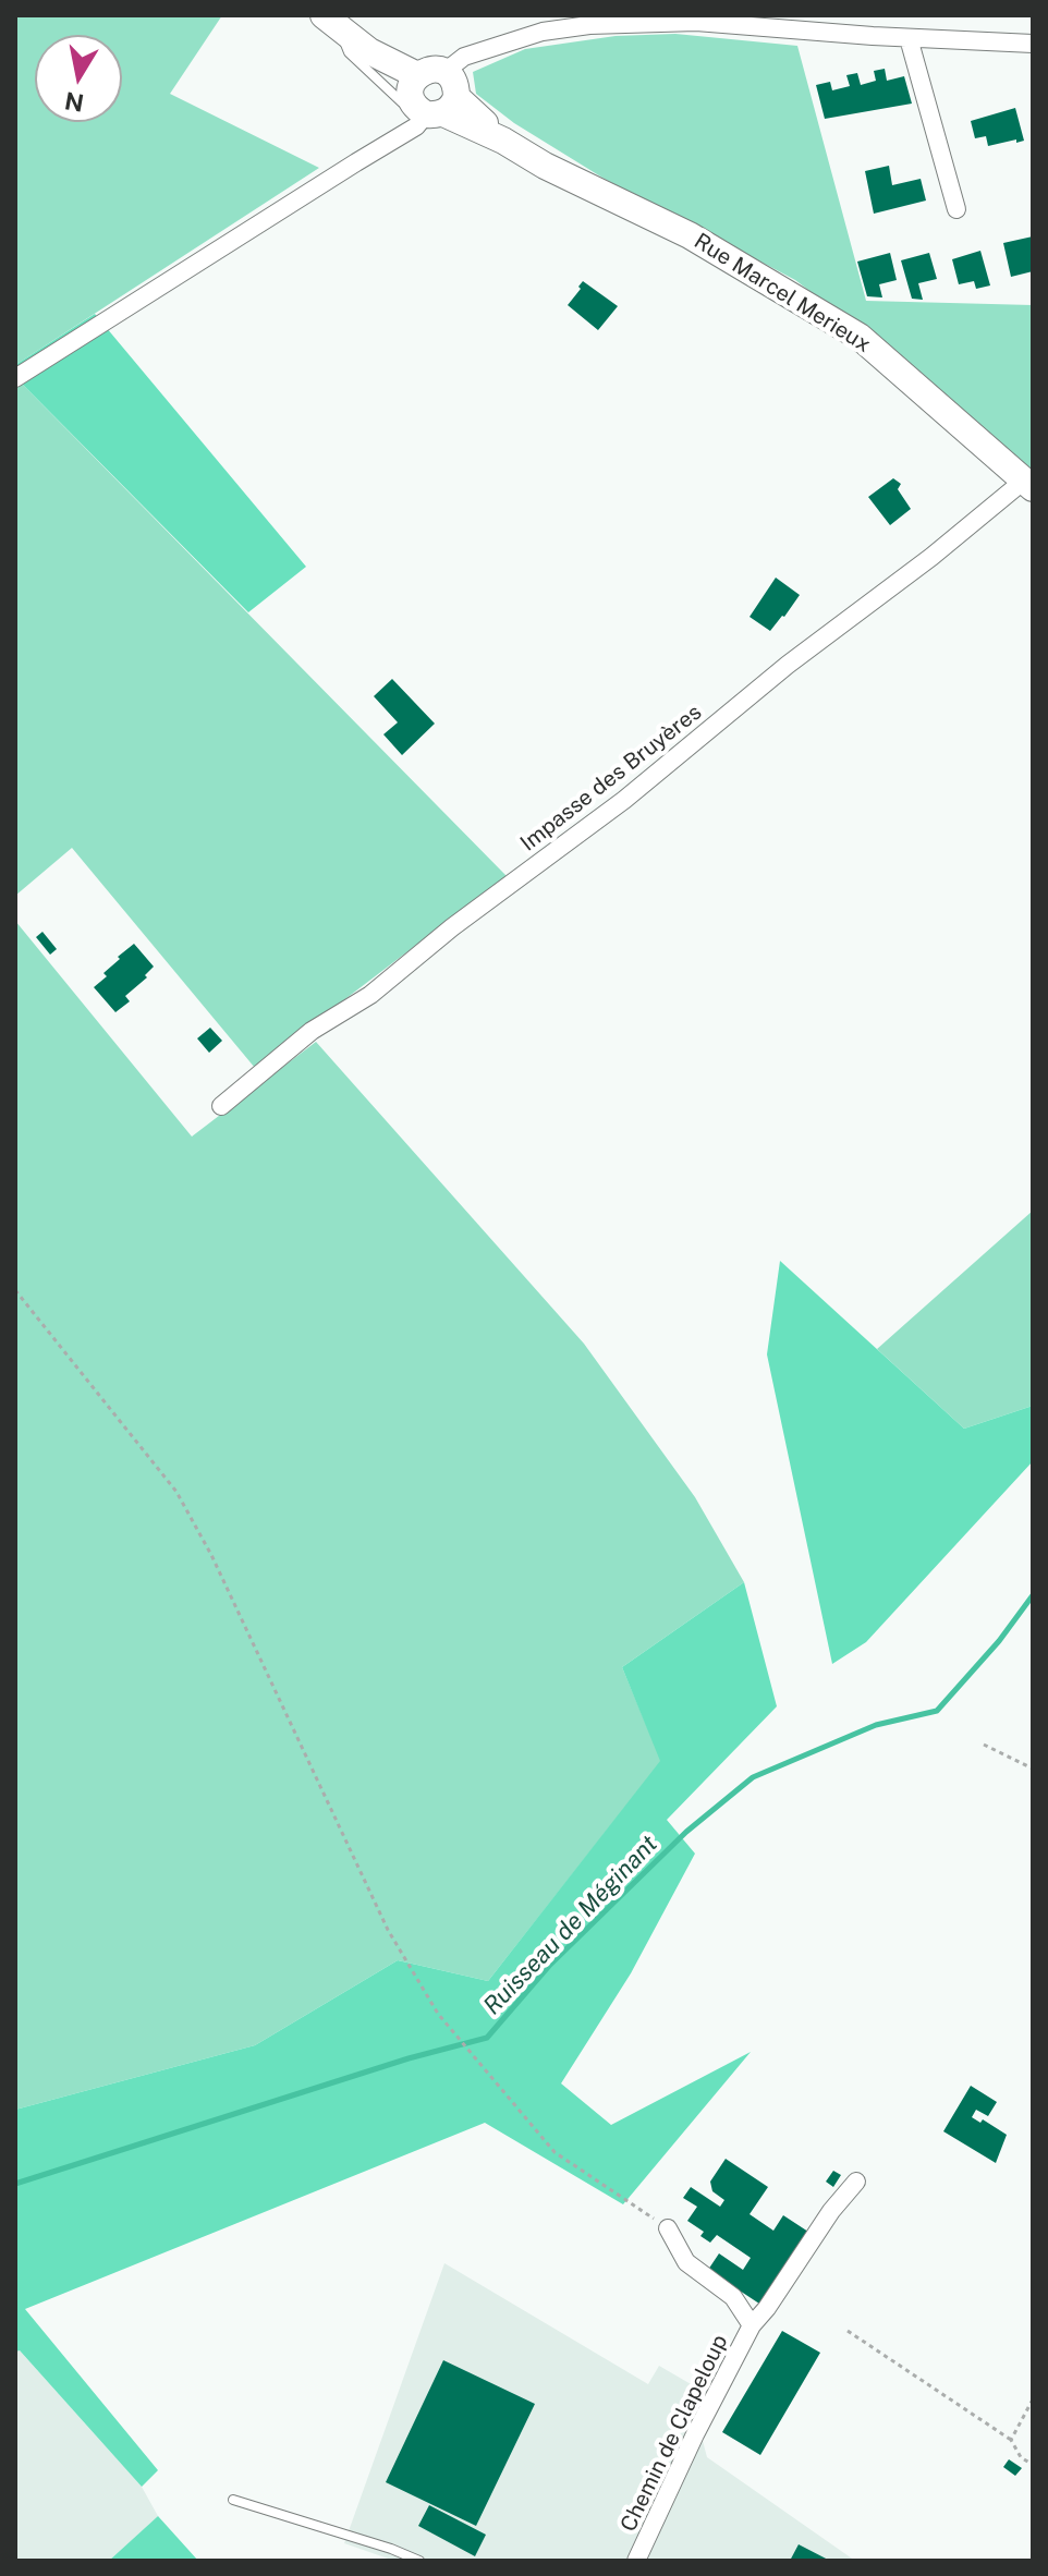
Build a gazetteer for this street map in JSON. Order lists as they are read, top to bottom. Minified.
{"streets":{"main road":["Rue Marcel Merieux"],"street":["Impasse des Bruyères","Chemin de Clapeloup"]},"crossings":[["Rue Marcel Merieux","Impasse des Bruyères"]],"water":["Ruisseau de Méginant"],"north":"bottom"}
